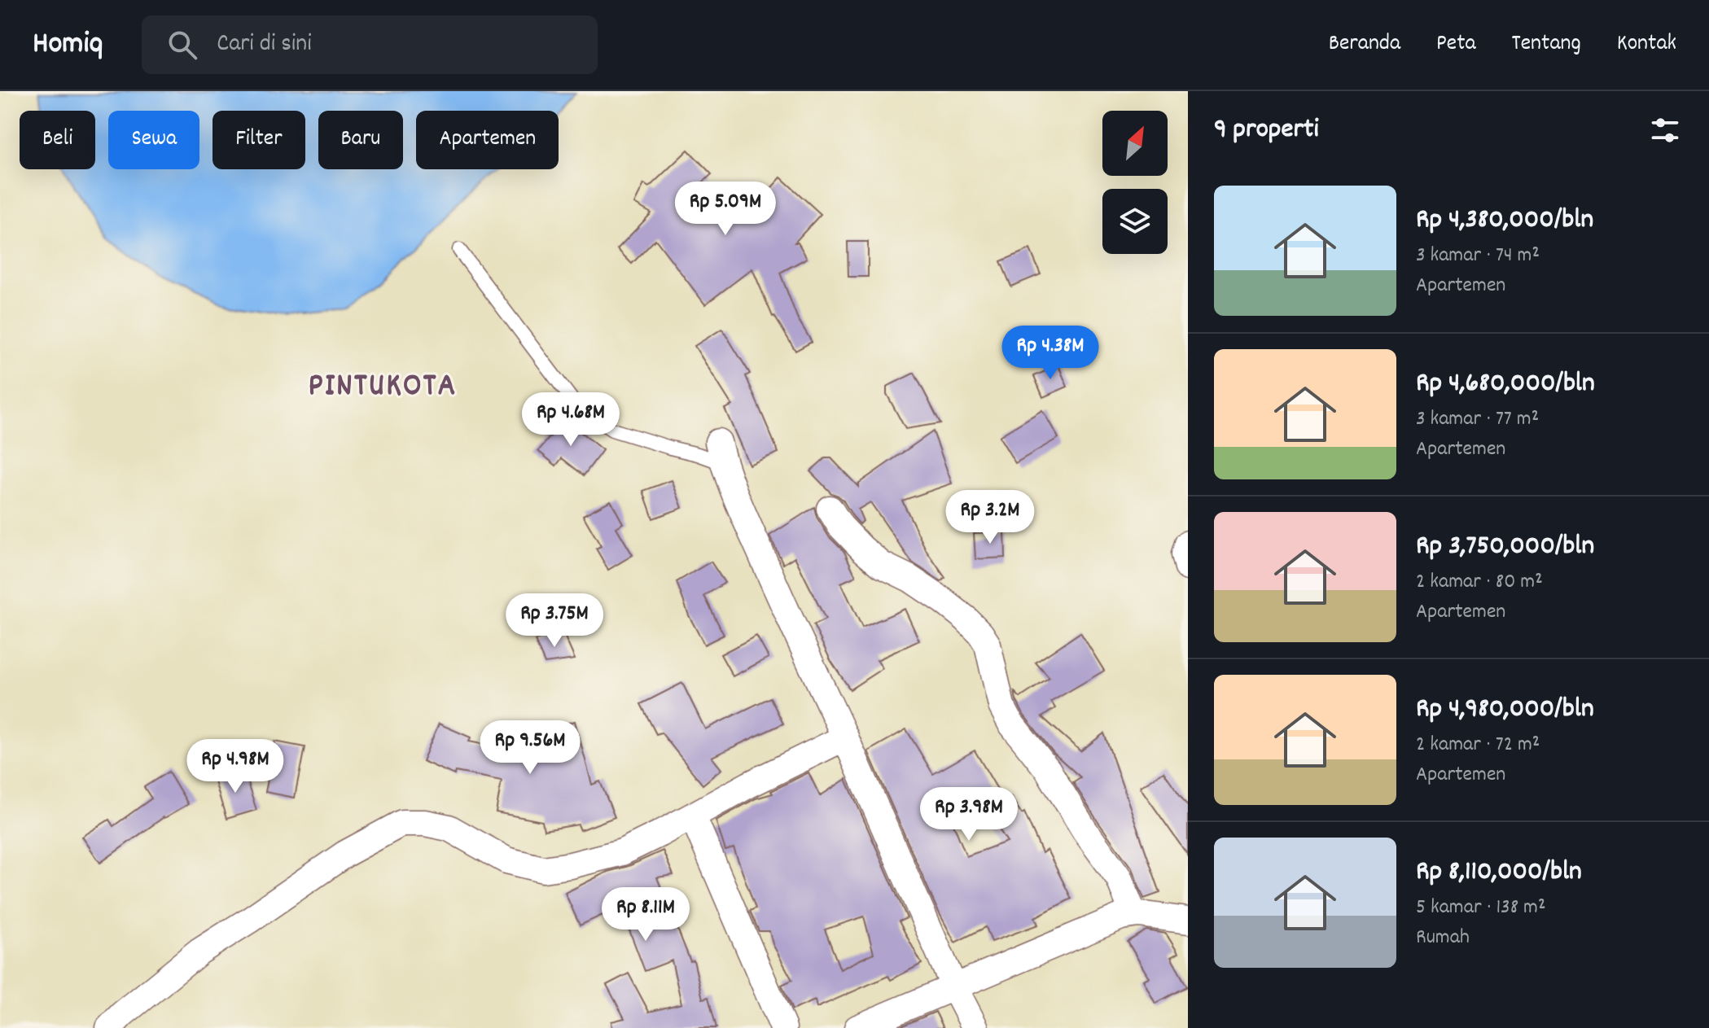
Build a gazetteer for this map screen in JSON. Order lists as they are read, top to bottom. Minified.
{"districts":["PINTUKOTA"],"north":"top right","page":{"header":"Homiq","search":"Cari di sini","nav":["Beranda","Peta","Tentang","Kontak"],"heading":"9 properti","chip":["Beli","Sewa","Filter","Baru","Apartemen"],"list":[{"name":"Rp 4,380,000/bln","note":"3 kamar · 74 m² · Apartemen"},{"name":"Rp 4,680,000/bln","note":"3 kamar · 77 m² · Apartemen"},{"name":"Rp 3,750,000/bln","note":"2 kamar · 80 m² · Apartemen"},{"name":"Rp 4,980,000/bln","note":"2 kamar · 72 m² · Apartemen"},{"name":"Rp 8,110,000/bln","note":"5 kamar · 138 m² · Rumah"}],"price":["Rp 5.09M","Rp 4.38M","Rp 4.68M","Rp 3.2M","Rp 3.75M","Rp 9.56M","Rp 4.98M","Rp 3.98M","Rp 8.11M"]}}
